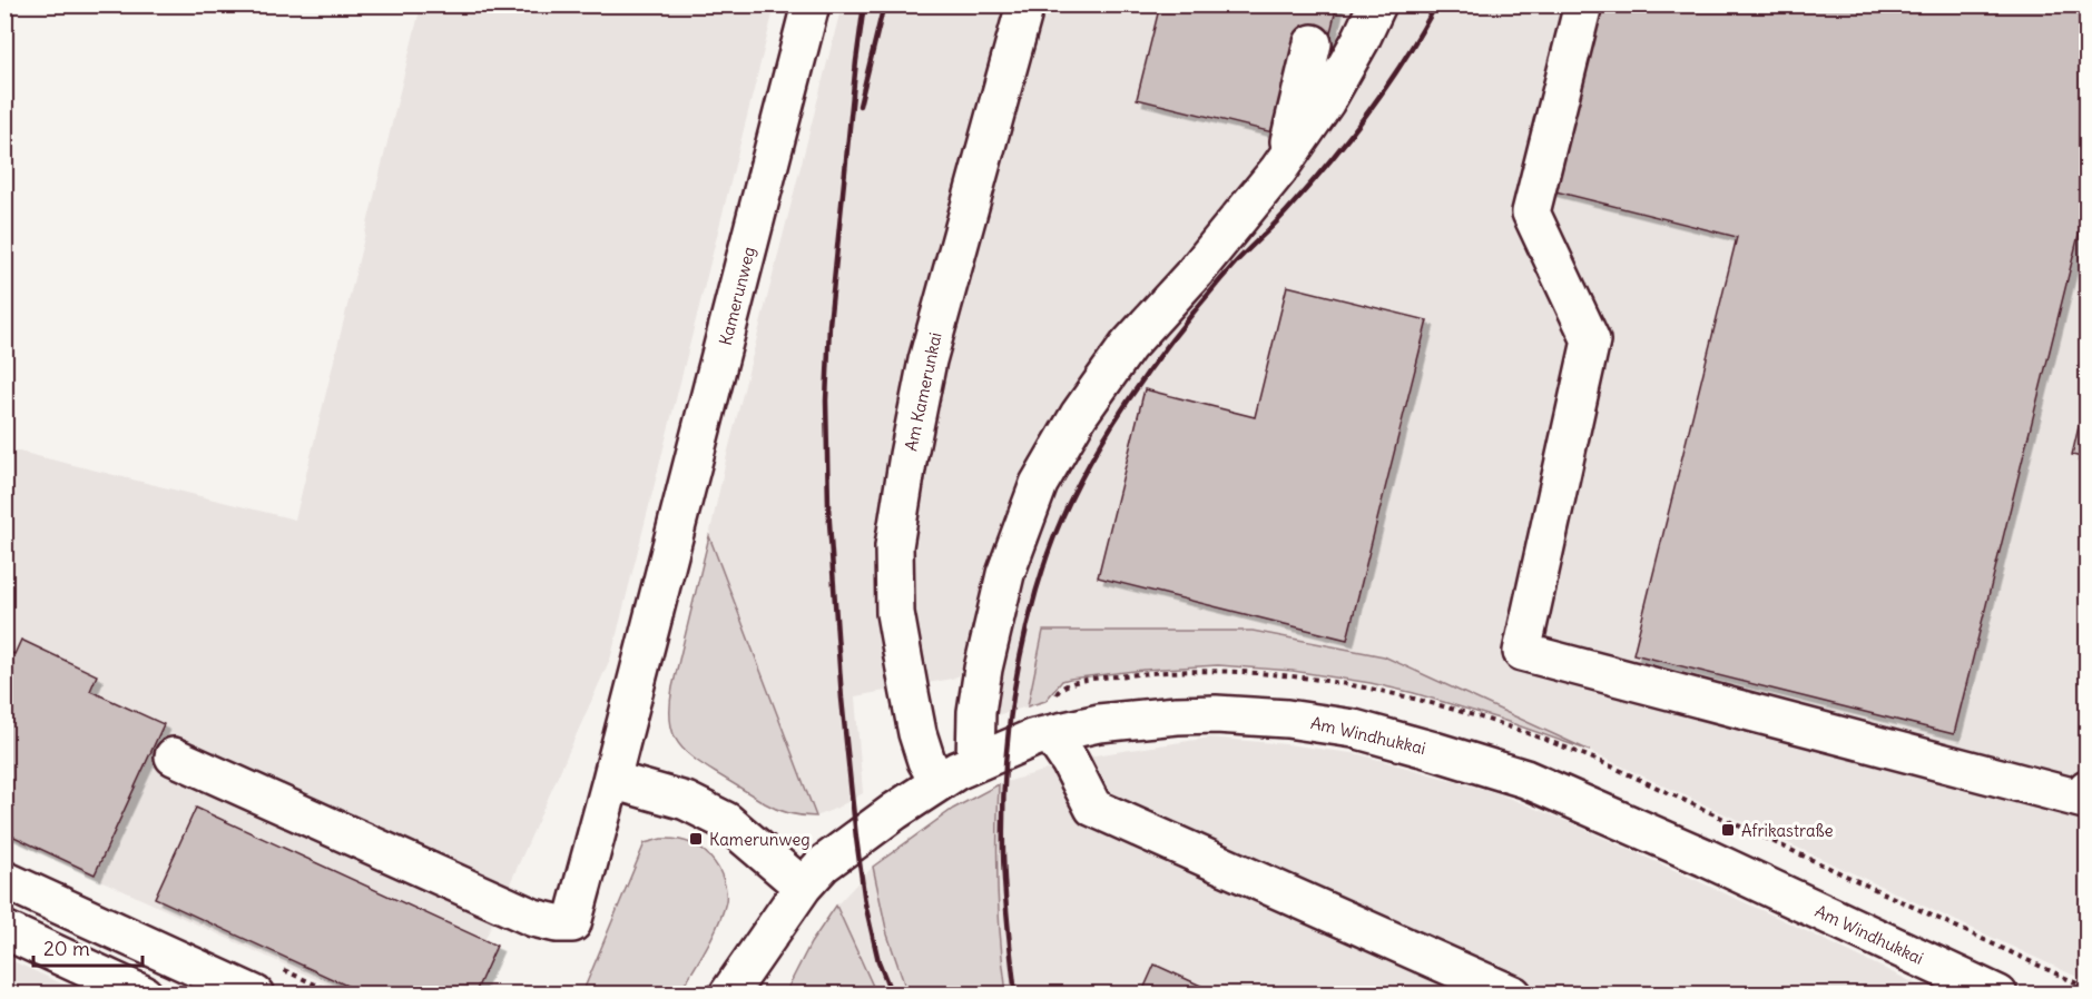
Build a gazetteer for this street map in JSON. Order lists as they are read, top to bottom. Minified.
{"streets":{"street":["Kamerunweg","Am Kamerunkai","Am Windhukkai"]},"crossings":[["Am Kamerunkai","Am Windhukkai"]],"places":{"transit":["Afrikastraße","Kamerunweg"]},"scale_bar":"20 m"}
